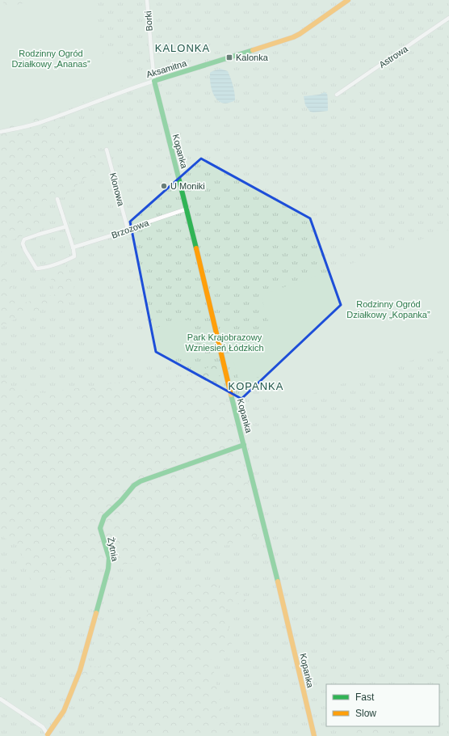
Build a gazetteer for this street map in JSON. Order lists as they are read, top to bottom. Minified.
{"streets":{"street":["Borki","Astrowa","Aksamitna","Kopanka","Klonowa","Brzozowa","Żytnia"]},"crossings":[["Borki","Aksamitna"],["Borki","Kopanka"],["Aksamitna","Kopanka"],["Kopanka","Brzozowa"],["Kopanka","Żytnia"],["Klonowa","Brzozowa"]],"districts":["KALONKA","KOPANKA"],"parks":["Rodzinny Ogród Działkowy „Ananas”","Rodzinny Ogród Działkowy „Kopanka”","Park Krajobrazowy Wzniesień Łódzkich"],"places":{"transit":["Kalonka"],"other":["U Moniki"]},"legend":["Fast","Slow"]}
